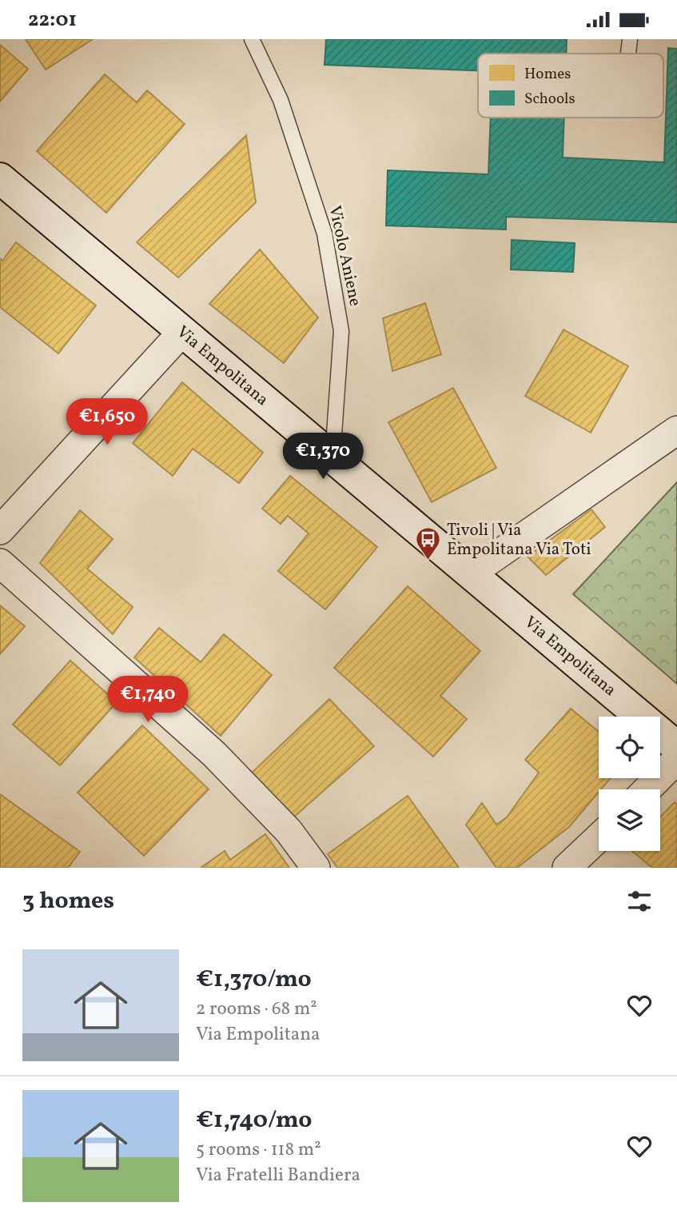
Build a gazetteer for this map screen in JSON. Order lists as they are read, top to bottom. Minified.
{"streets":{"main road":["Via Empolitana"],"lane":["Vicolo Aniene"]},"crossings":[["Vicolo Aniene","Via Empolitana"]],"places":{"bus stop":["Tivoli | Via Empolitana Via Toti"]},"legend":["Homes","Schools"],"page":{"status":"22:01","price":["€1,650","€1,370","€1,740"],"heading":"3 homes","list":[{"name":"€1,370/mo","note":"2 rooms · 68 m² · Via Empolitana"},{"name":"€1,740/mo","note":"5 rooms · 118 m² · Via Fratelli Bandiera"}]}}
